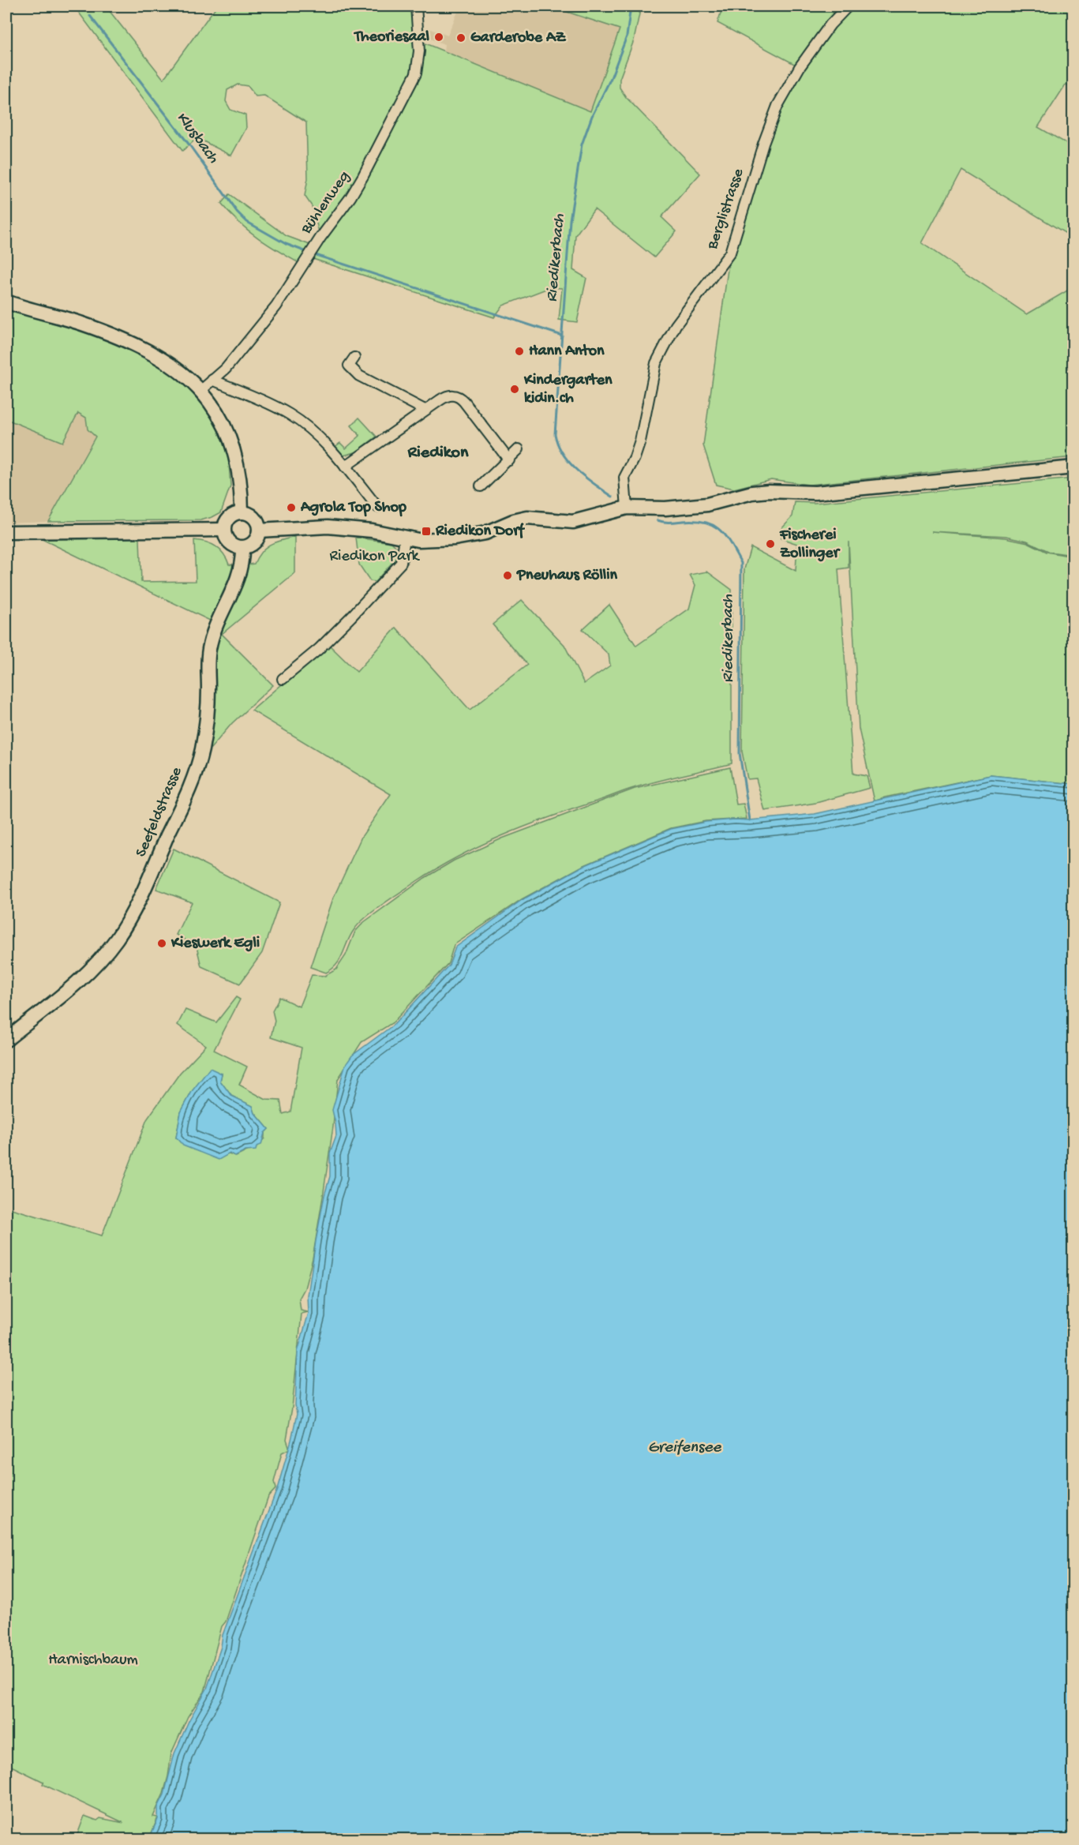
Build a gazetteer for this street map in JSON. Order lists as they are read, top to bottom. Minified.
{"streets":{"main road":["Seefeldstrasse"],"street":["Bühlenweg","Berglistrasse"]},"districts":["Riedikon"],"water":["Klusbach","Riedikerbach","Greifensee"],"parks":["Riedikon Park","Harnischbaum"],"places":{"other":["Theoriesaal","Garderobe AZ","Hann Anton","Kindergarten kidin.ch","Agrola Top Shop","Fischerei Zollinger","Pneuhaus Röllin","Kieswerk Egli"],"transit":["Riedikon Dorf"]}}
